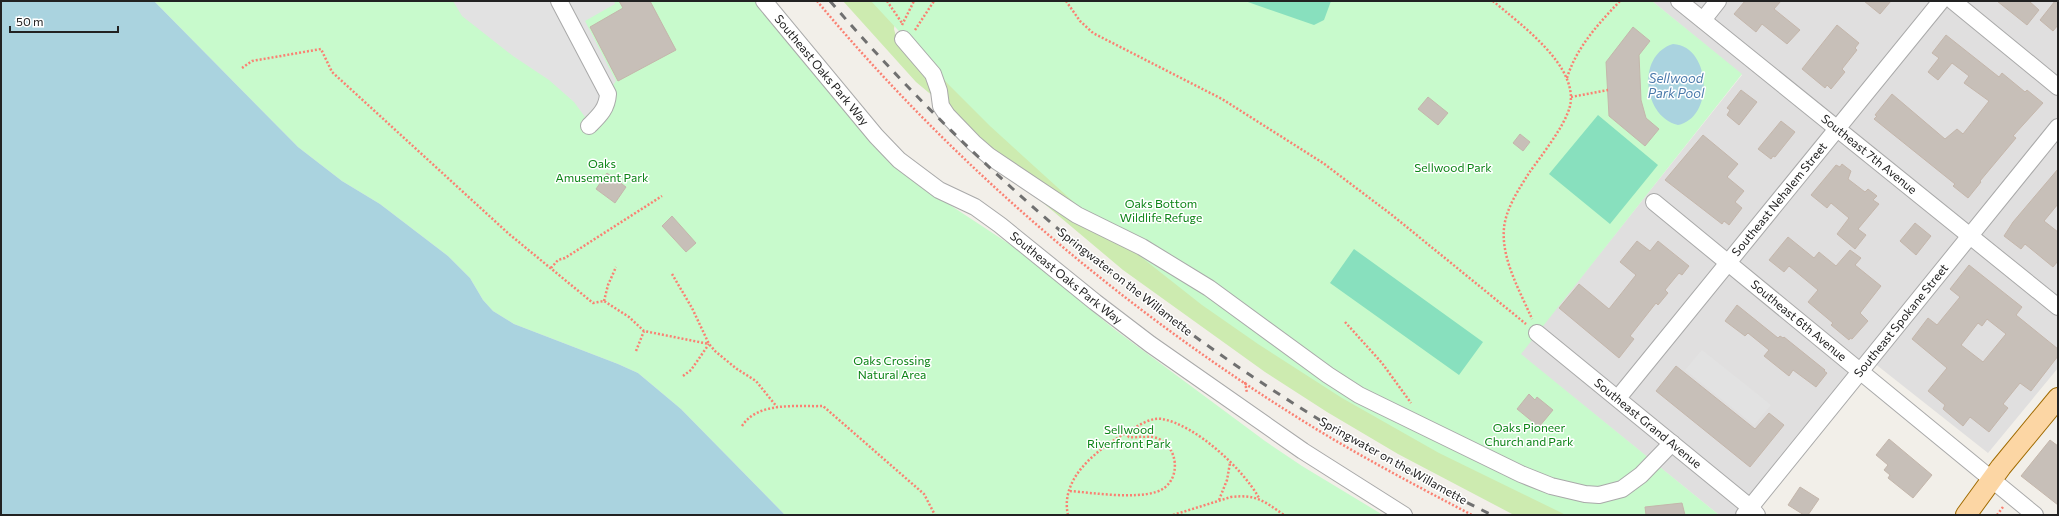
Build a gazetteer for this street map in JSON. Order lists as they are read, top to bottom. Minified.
{"streets":{"street":["Southeast Oaks Park Way","Southeast 7th Avenue","Southeast Nehalem Street","Southeast 6th Avenue","Southeast Spokane Street","Southeast Grand Avenue"],"path":["Springwater on the Willamette"]},"crossings":[["Southeast 7th Avenue","Southeast Nehalem Street"],["Southeast 7th Avenue","Southeast Spokane Street"],["Southeast Nehalem Street","Southeast 6th Avenue"],["Southeast Nehalem Street","Southeast Grand Avenue"],["Southeast 6th Avenue","Southeast Spokane Street"],["Southeast Spokane Street","Southeast Grand Avenue"]],"water":["Sellwood Park Pool"],"parks":["Oaks Amusement Park","Sellwood Park","Oaks Bottom Wildlife Refuge","Oaks Crossing Natural Area","Oaks Pioneer Church and Park","Sellwood Riverfront Park"],"scale_bar":"50 m"}
